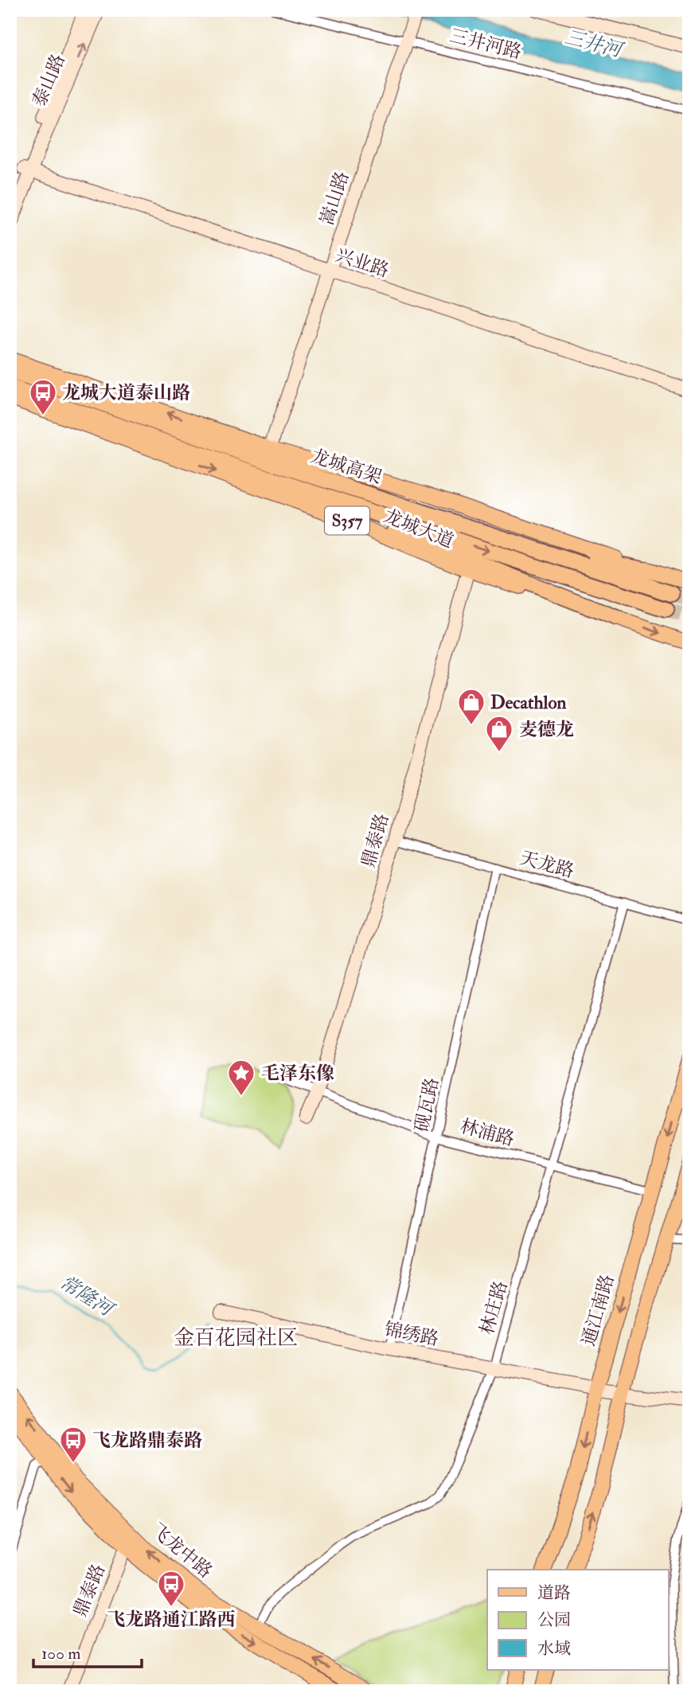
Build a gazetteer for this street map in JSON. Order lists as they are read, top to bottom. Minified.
{"streets":{"highway":["龙城高架"],"main road":["S357","龙城大道","通江南路","飞龙中路"],"street":["三井河路","泰山路","嵩山路","兴业路","鼎泰路","天龙路","砚瓦路","林浦路","林庄路","锦绣路"]},"crossings":[["三井河路","嵩山路"],["泰山路","兴业路"],["嵩山路","兴业路"],["嵩山路","龙城高架"],["龙城大道","鼎泰路"],["鼎泰路","天龙路"],["鼎泰路","林浦路"],["鼎泰路","飞龙中路"],["天龙路","砚瓦路"],["天龙路","林庄路"],["砚瓦路","林浦路"],["砚瓦路","锦绣路"],["林浦路","林庄路"],["林浦路","通江南路"],["林庄路","锦绣路"],["林庄路","飞龙中路"],["通江南路","锦绣路"]],"districts":["金百花园社区"],"water":["三井河","常隆河"],"places":{"bus stop":["龙城大道泰山路","飞龙路鼎泰路","飞龙路通江路西"],"shop":["Decathlon","麦德龙"],"place":["毛泽东像"]},"legend":["道路","公园","水域"],"scale_bar":"100 m"}
